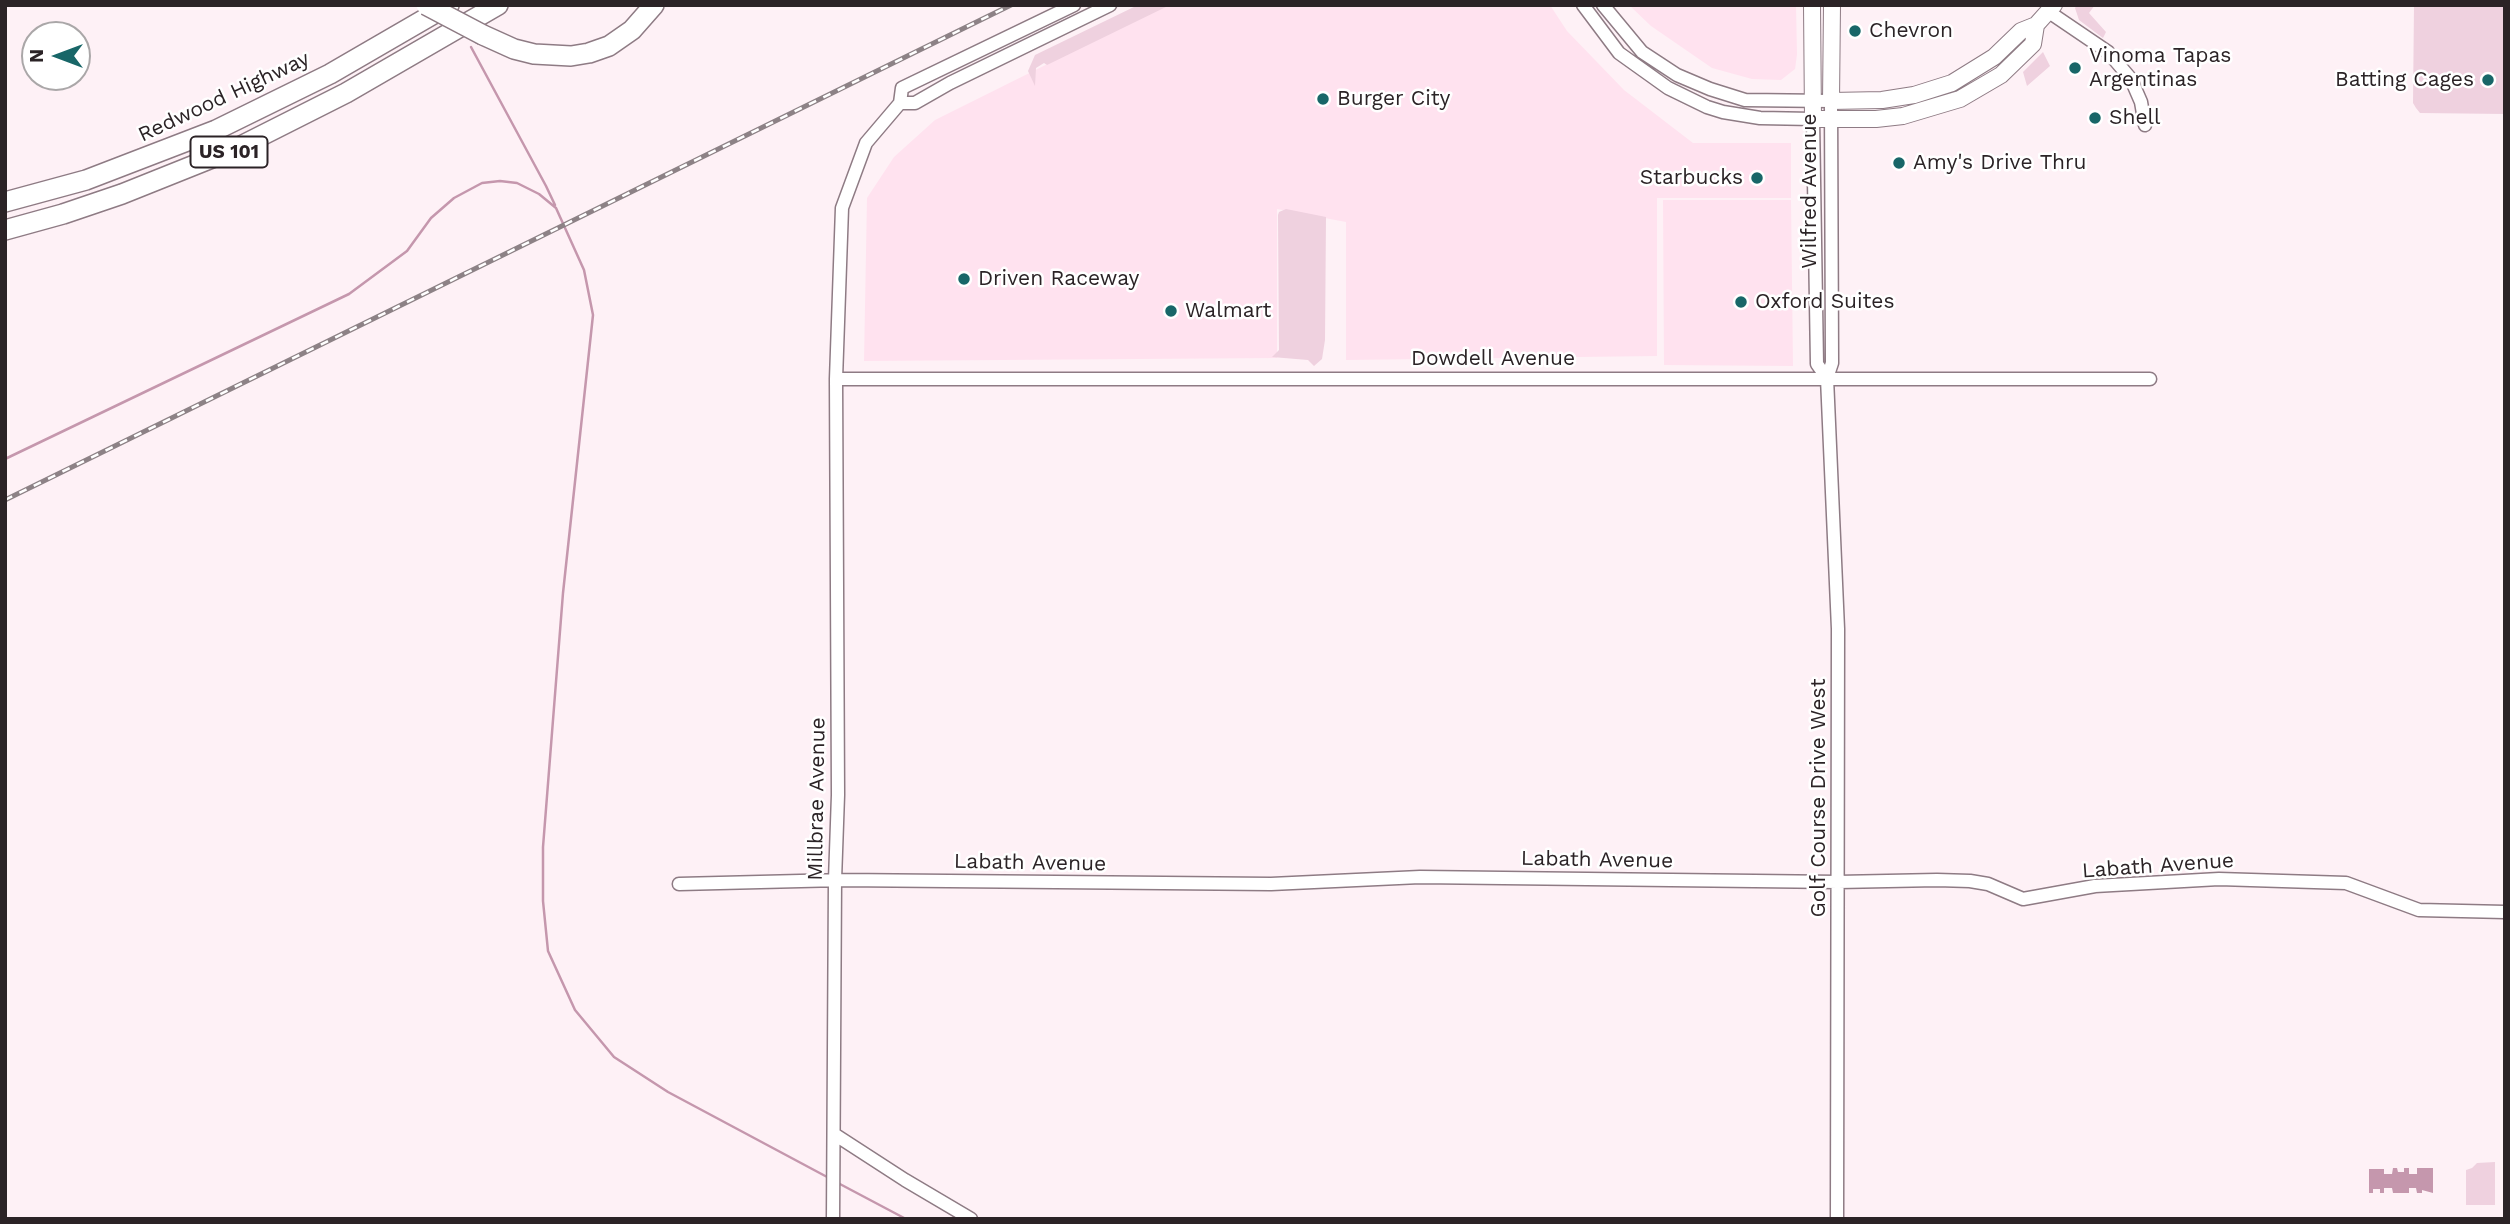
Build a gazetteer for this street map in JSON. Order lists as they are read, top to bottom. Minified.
{"streets":{"highway":["Redwood Highway","US 101"],"main road":["Wilfred Avenue"],"street":["Dowdell Avenue","Golf Course Drive West","Millbrae Avenue","Labath Avenue"]},"crossings":[["Wilfred Avenue","Dowdell Avenue"],["Wilfred Avenue","Golf Course Drive West"],["Dowdell Avenue","Golf Course Drive West"],["Dowdell Avenue","Millbrae Avenue"],["Golf Course Drive West","Labath Avenue"],["Millbrae Avenue","Labath Avenue"]],"places":["Chevron","Vinoma Tapas Argentinas","Batting Cages","Burger City","Shell","Amy's Drive Thru","Starbucks","Driven Raceway","Oxford Suites","Walmart"],"north":"left"}
